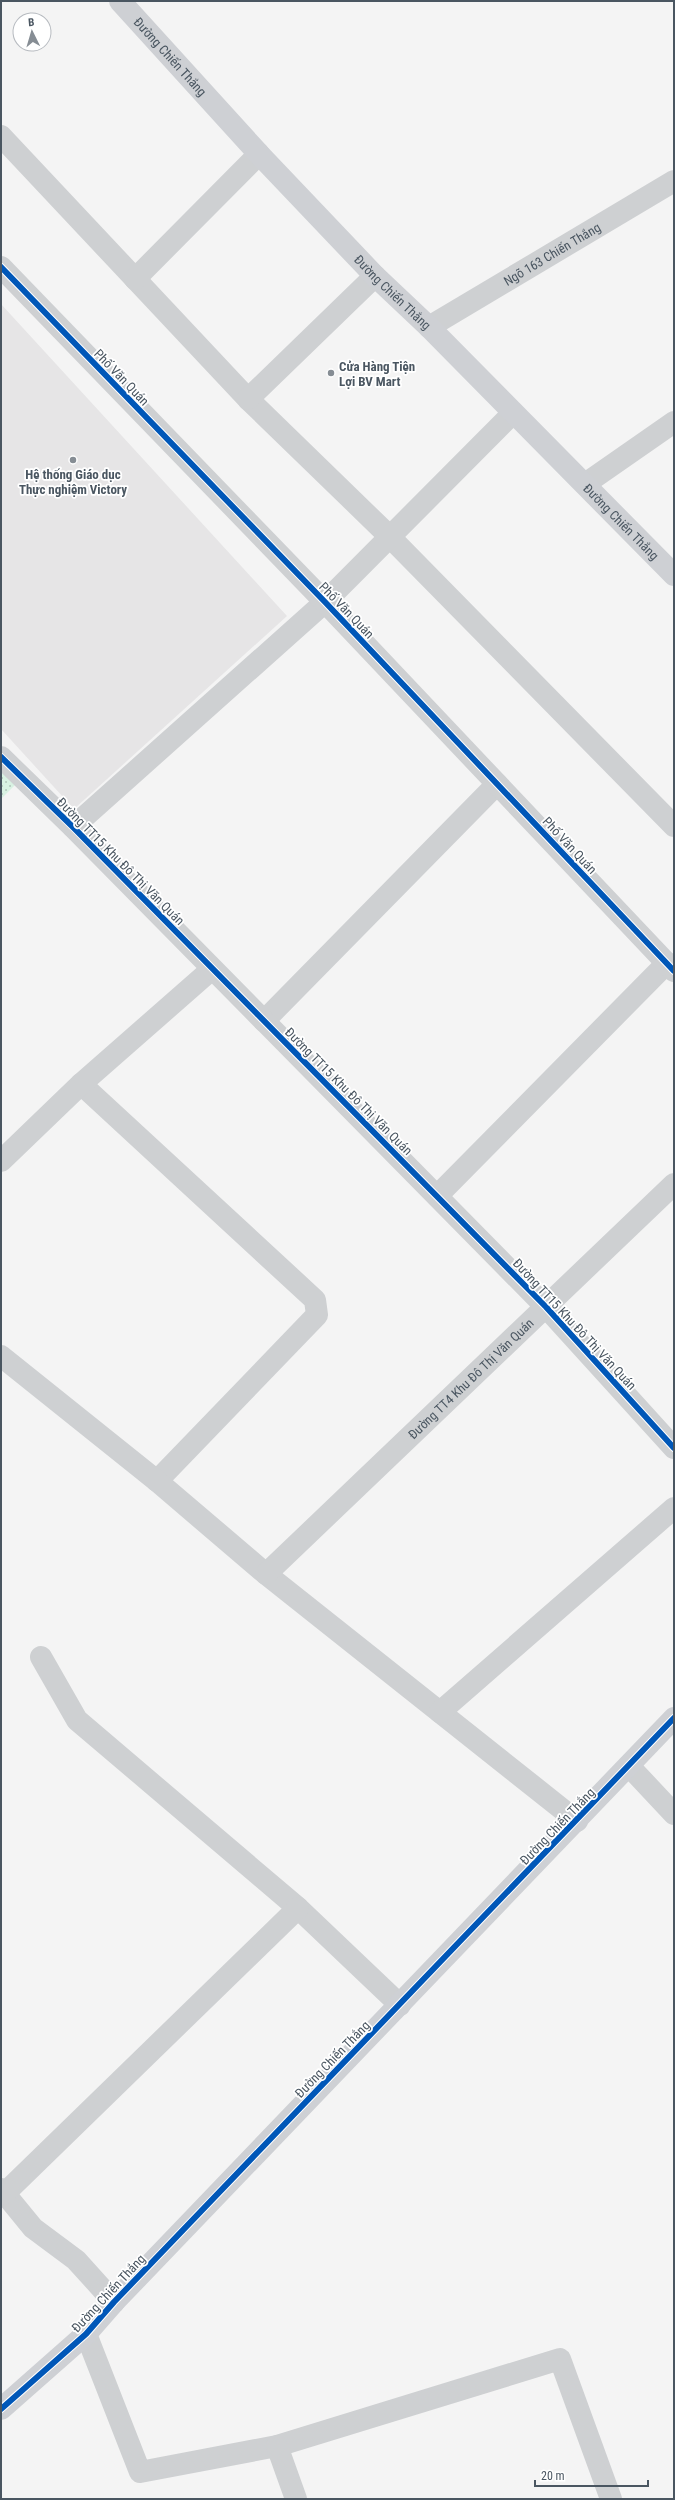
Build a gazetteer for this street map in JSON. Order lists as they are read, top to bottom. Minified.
{"streets":{"street":["Đường Chiến Thắng","Ngõ 163 Chiến Thắng","Phố Văn Quán","Đường TT15 Khu Đô Thị Văn Quán","Đường TT4 Khu Đô Thị Văn Quán"]},"crossings":[["Đường Chiến Thắng","Ngõ 163 Chiến Thắng"],["Đường TT15 Khu Đô Thị Văn Quán","Đường TT4 Khu Đô Thị Văn Quán"]],"places":["Cửa Hàng Tiện Lợi BV Mart","Hệ thống Giáo dục Thực nghiệm Victory"],"scale_bar":"20 m","north":"top"}
